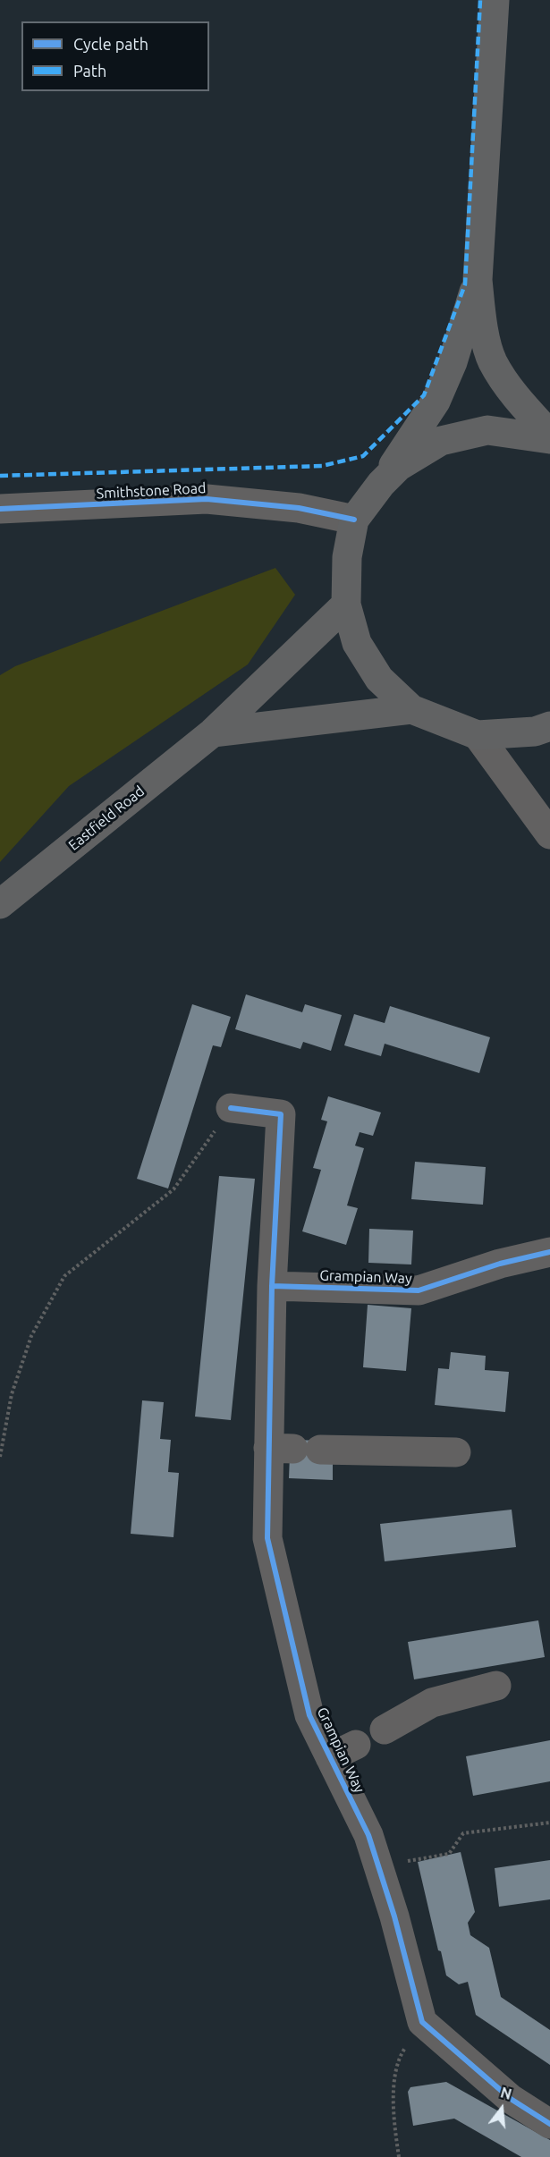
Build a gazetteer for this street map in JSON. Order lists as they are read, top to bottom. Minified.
{"streets":{"main road":["Eastfield Road"],"street":["Smithstone Road","Grampian Way"]},"legend":["Cycle path","Path"],"north":"top"}
